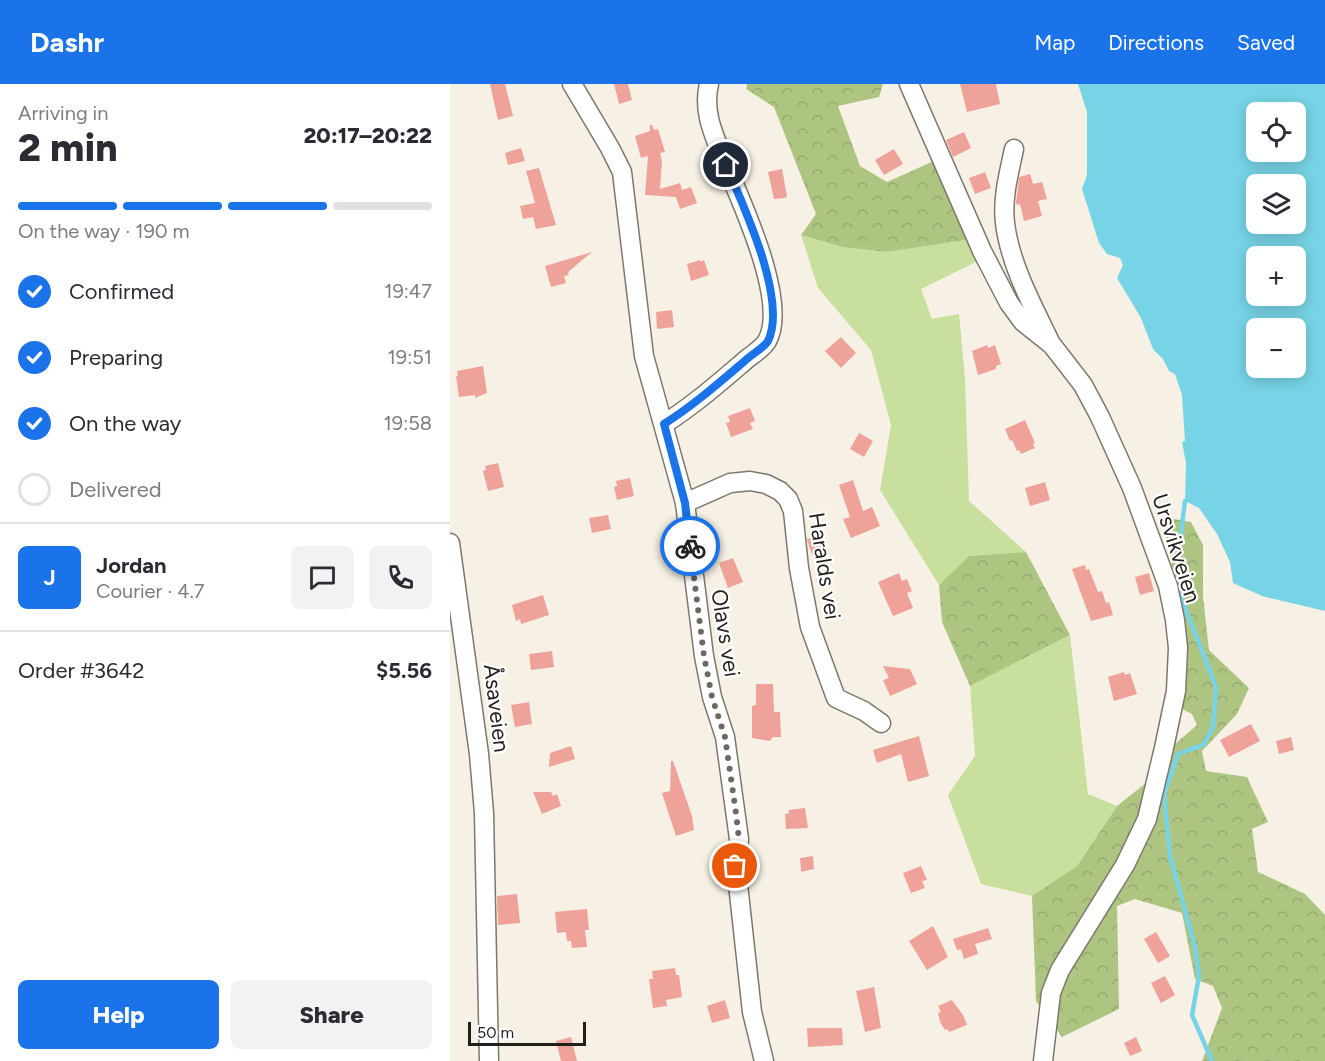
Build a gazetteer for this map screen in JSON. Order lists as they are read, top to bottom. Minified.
{"streets":{"street":["Ursvikveien","Haralds vei","Olavs vei","Åsaveien"]},"crossings":[["Haralds vei","Olavs vei"]],"scale_bar":"50 m","page":{"header":"Dashr","nav":["Map","Directions","Saved"],"heading":["2 min","Arriving in","20:17–20:22"],"panel":["Jordan","Courier · 4.7","Order #3642","$5.56"],"map_buttons":["+","−"],"bar":"On the way · 190 m","list":[["Confirmed","19:47"],["Preparing","19:51"],["On the way","19:58"],"Delivered"],"round":"J","buttons":["Help","Share"],"scale":"50 m"}}
